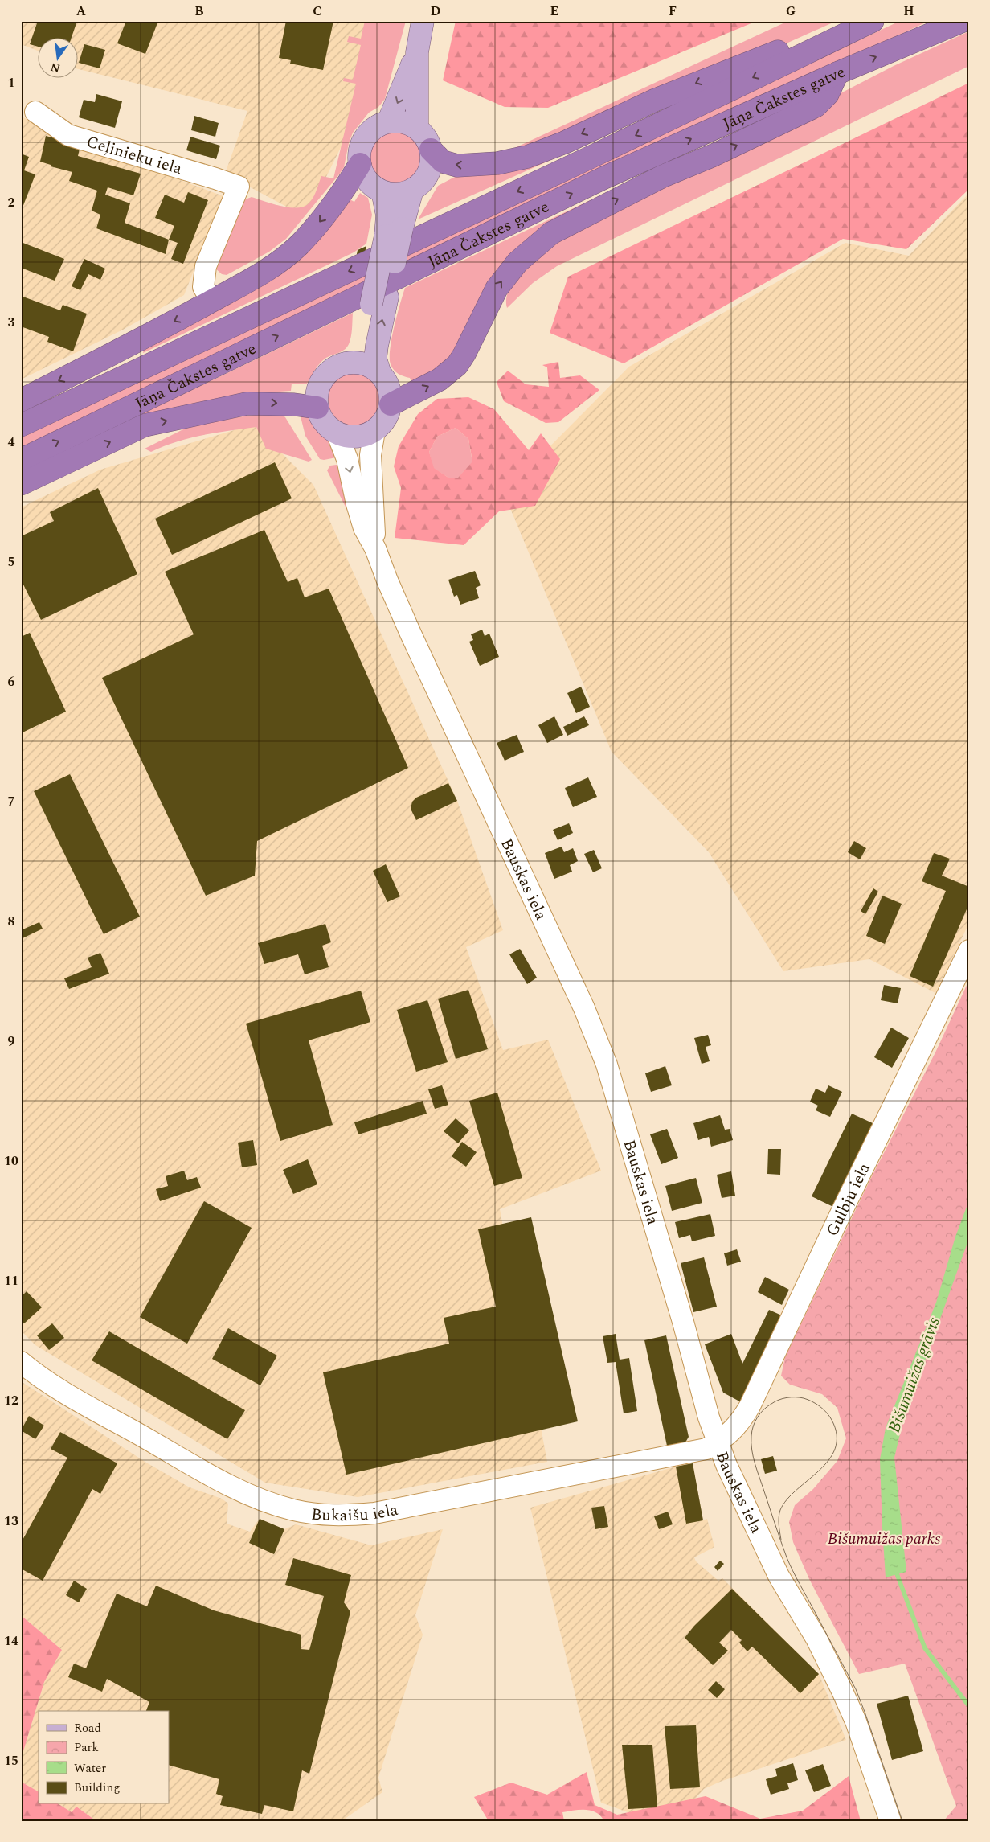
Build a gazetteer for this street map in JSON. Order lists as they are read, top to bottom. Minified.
{"streets":{"highway":["Jāņa Čakstes gatve"],"street":["Ceļinieku iela","Bauskas iela","Gulbju iela","Bukaišu iela"]},"crossings":[["Bauskas iela","Gulbju iela"],["Bauskas iela","Bukaišu iela"],["Gulbju iela","Bukaišu iela"]],"water":["Bišumuižas grāvis"],"parks":["Bišumuižas parks"],"legend":["Road","Park","Water","Building"],"north":"bottom","grid":{"columns":["A","B","C","D","E","F","G","H"],"rows":["1","2","3","4","5","6","7","8","9","10","11","12","13","14","15"]}}
